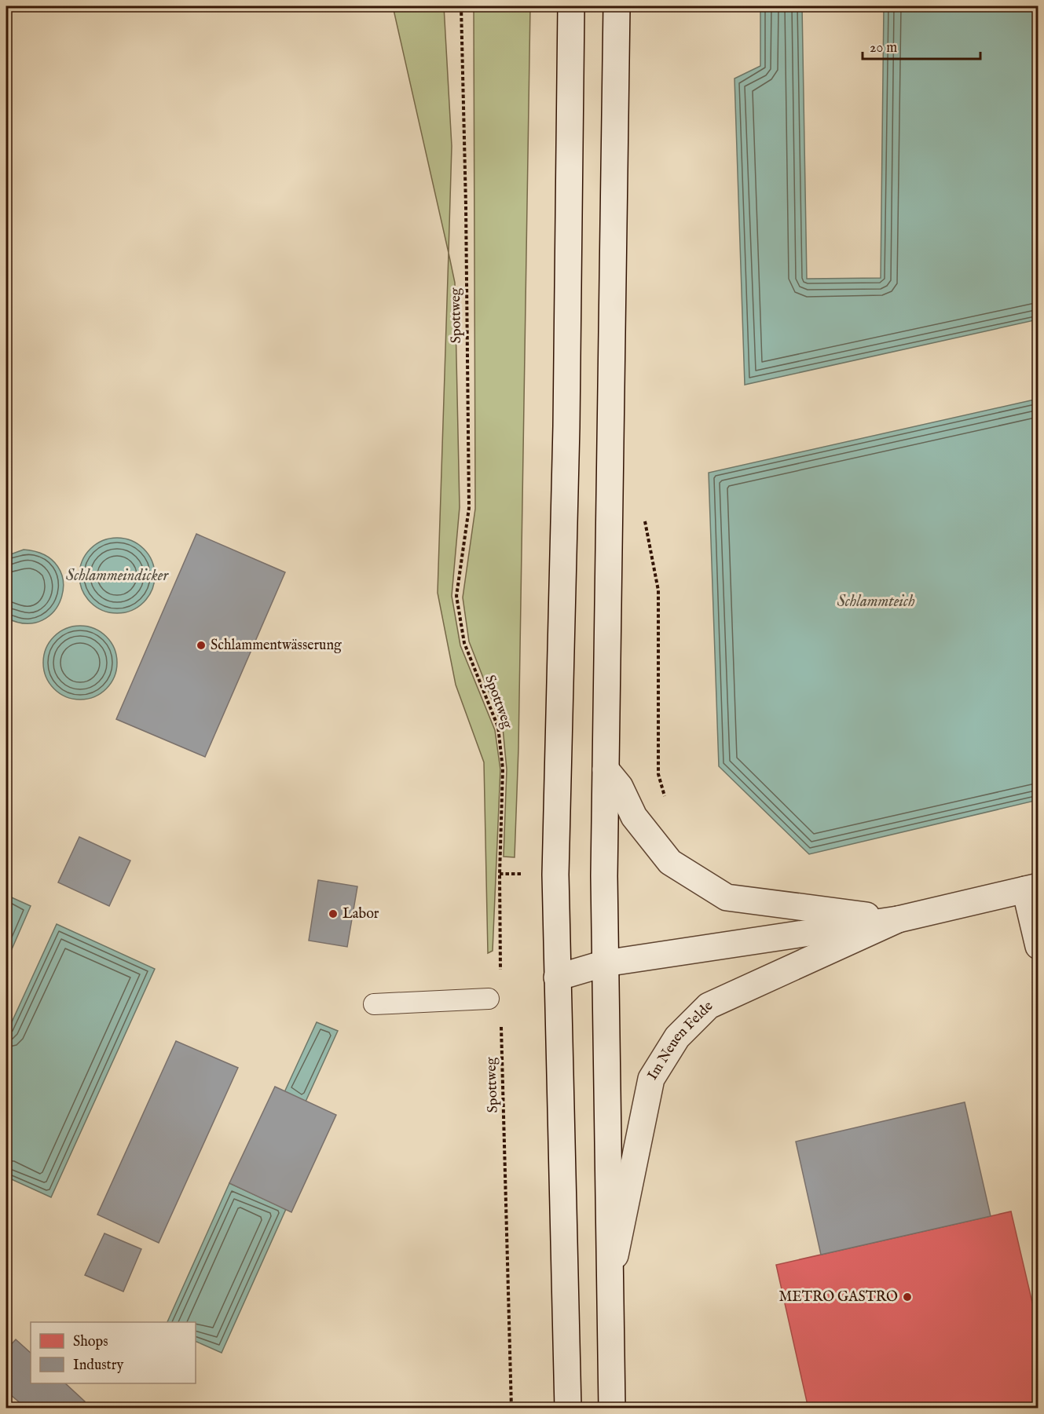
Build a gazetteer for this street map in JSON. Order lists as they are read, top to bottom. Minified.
{"streets":{"main road":["Im Neuen Felde"],"path":["Spottweg"]},"water":["Schlammeindicker","Schlammteich"],"places":["Schlammentwässerung","Labor","METRO GASTRO"],"legend":["Shops","Industry"],"scale_bar":"20 m"}
